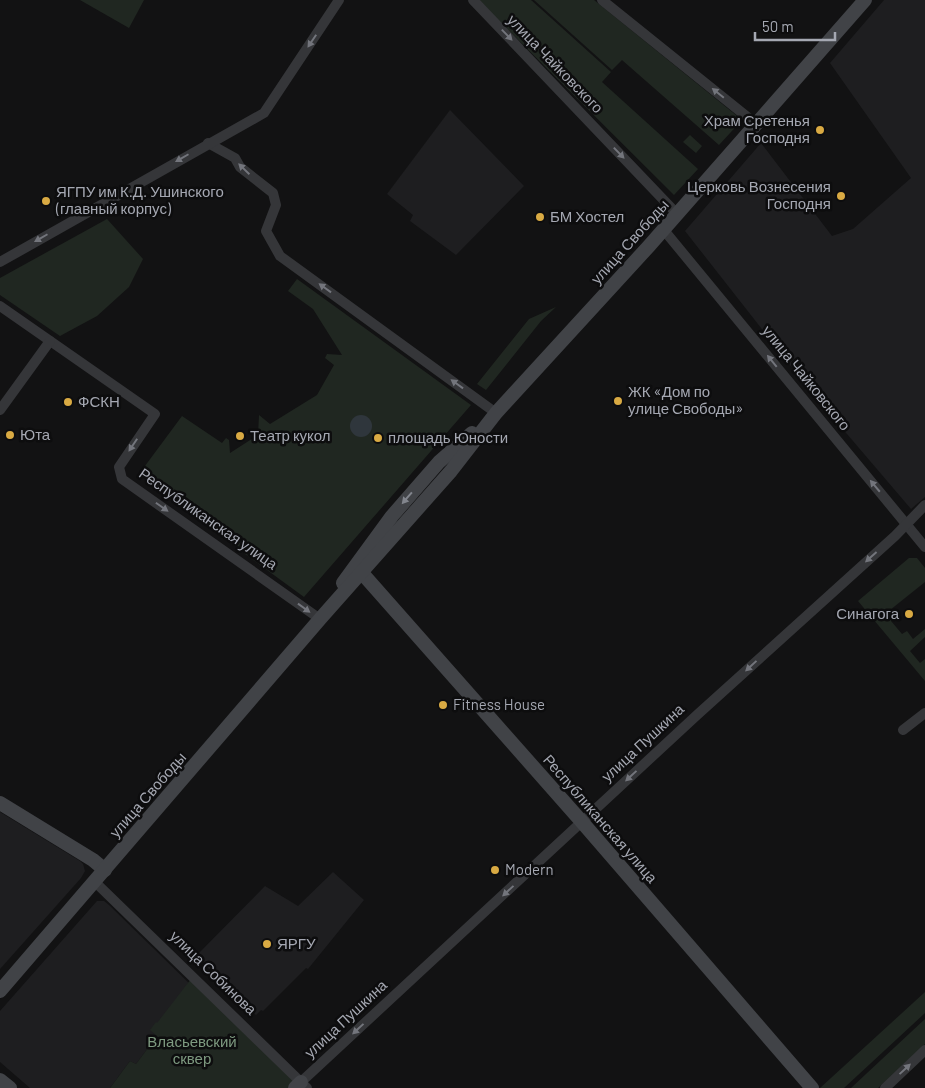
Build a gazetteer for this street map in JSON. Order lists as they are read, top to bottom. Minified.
{"streets":{"main road":["улица Свободы","Республиканская улица"],"street":["улица Чайковского","улица Пушкина","улица Собинова"]},"crossings":[["улица Чайковского","улица Свободы"],["улица Чайковского","улица Пушкина"],["улица Свободы","Республиканская улица"],["улица Свободы","улица Собинова"],["Республиканская улица","улица Пушкина"],["улица Пушкина","улица Собинова"]],"one_way":["улица Пушкина"],"parks":["Власьевский сквер"],"places":["Храм Сретенья Господня","Церковь Вознесения Господня","ЯГПУ им К.Д. Ушинского (главный корпус)","БМ Хостел","ЖК «Дом по улице Свободы»","ФСКН","Юта","Театр кукол","площадь Юности","Синагога","Fitness House","Modern","ЯРГУ"],"scale_bar":"50 m"}
